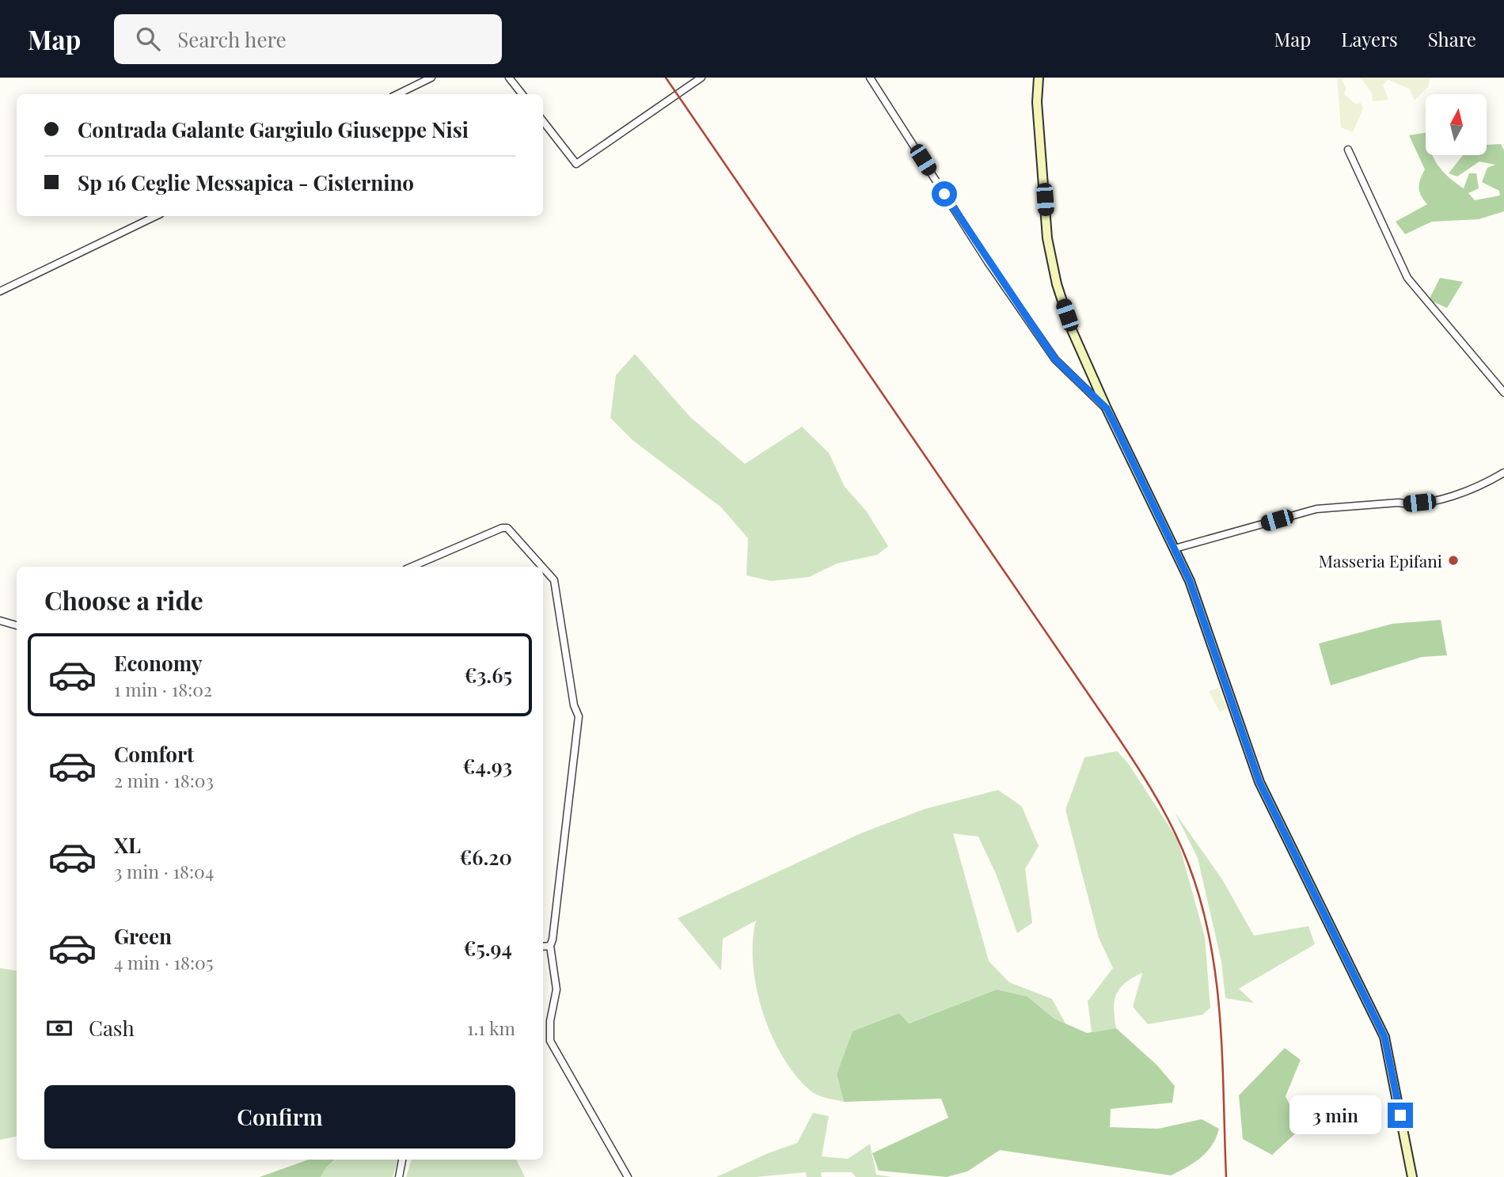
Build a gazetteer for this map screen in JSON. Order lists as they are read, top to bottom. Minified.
{"places":["Masseria Epifani"],"north":"top","page":{"header":"Map","search":"Search here","nav":["Map","Layers","Share"],"banner":["Contrada Galante Gargiulo Giuseppe Nisi","Sp 16 Ceglie Messapica - Cisternino"],"heading":"Choose a ride","list":[{"name":"Economy","note":"1 min · 18:02","value":"€3.65"},{"name":"Comfort","note":"2 min · 18:03","value":"€4.93"},{"name":"XL","note":"3 min · 18:04","value":"€6.20"},{"name":"Green","note":"4 min · 18:05","value":"€5.94"}],"pay":["Cash","1.1 km"],"buttons":"Confirm","bubble":"3 min"}}
